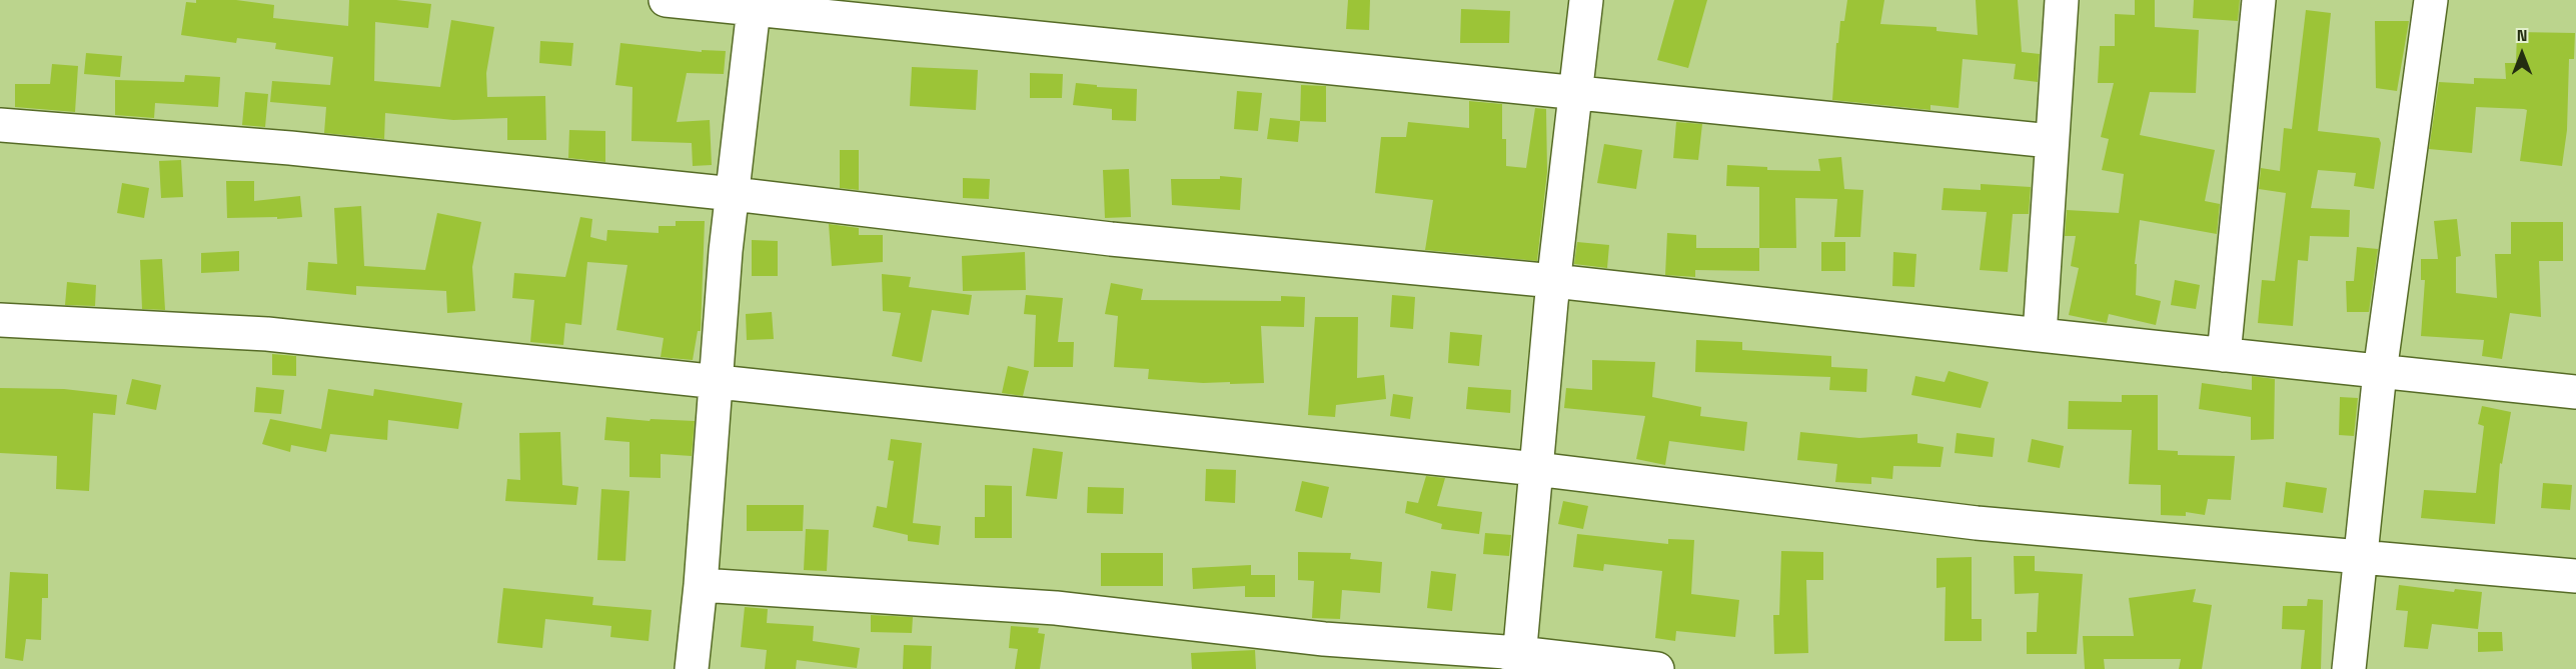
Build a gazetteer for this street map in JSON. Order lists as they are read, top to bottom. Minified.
{"north":"top"}
